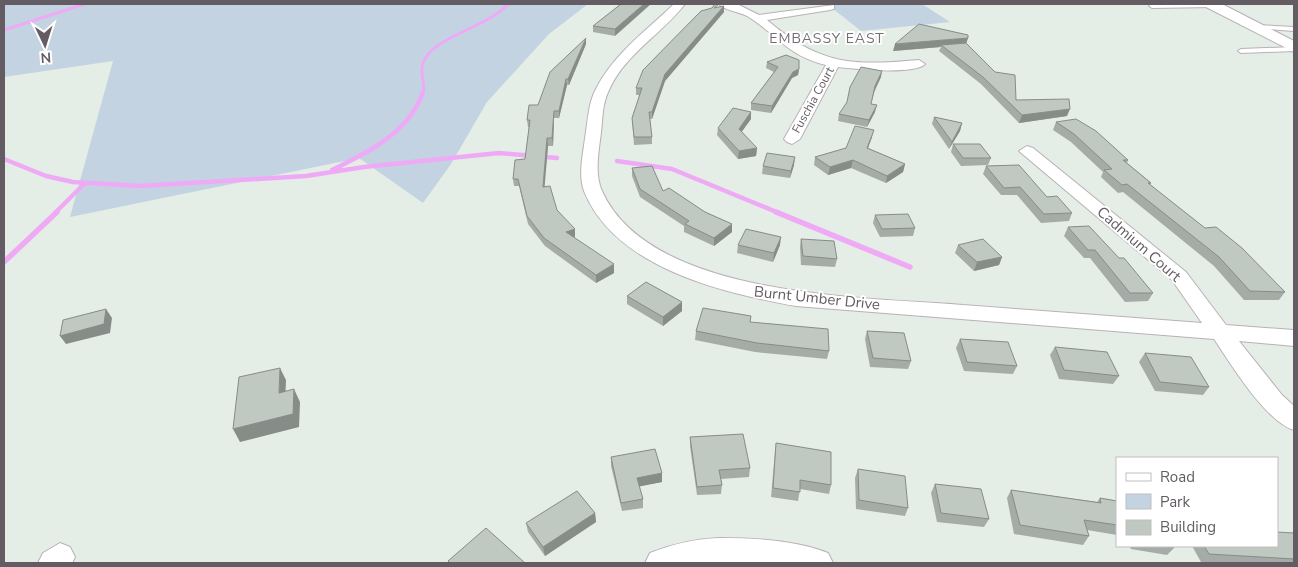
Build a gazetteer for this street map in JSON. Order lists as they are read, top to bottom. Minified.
{"streets":{"street":["Fuschia Court","Cadmium Court","Burnt Umber Drive"]},"crossings":[["Cadmium Court","Burnt Umber Drive"]],"districts":["EMBASSY EAST"],"legend":["Road","Park","Building"],"north":"bottom"}
